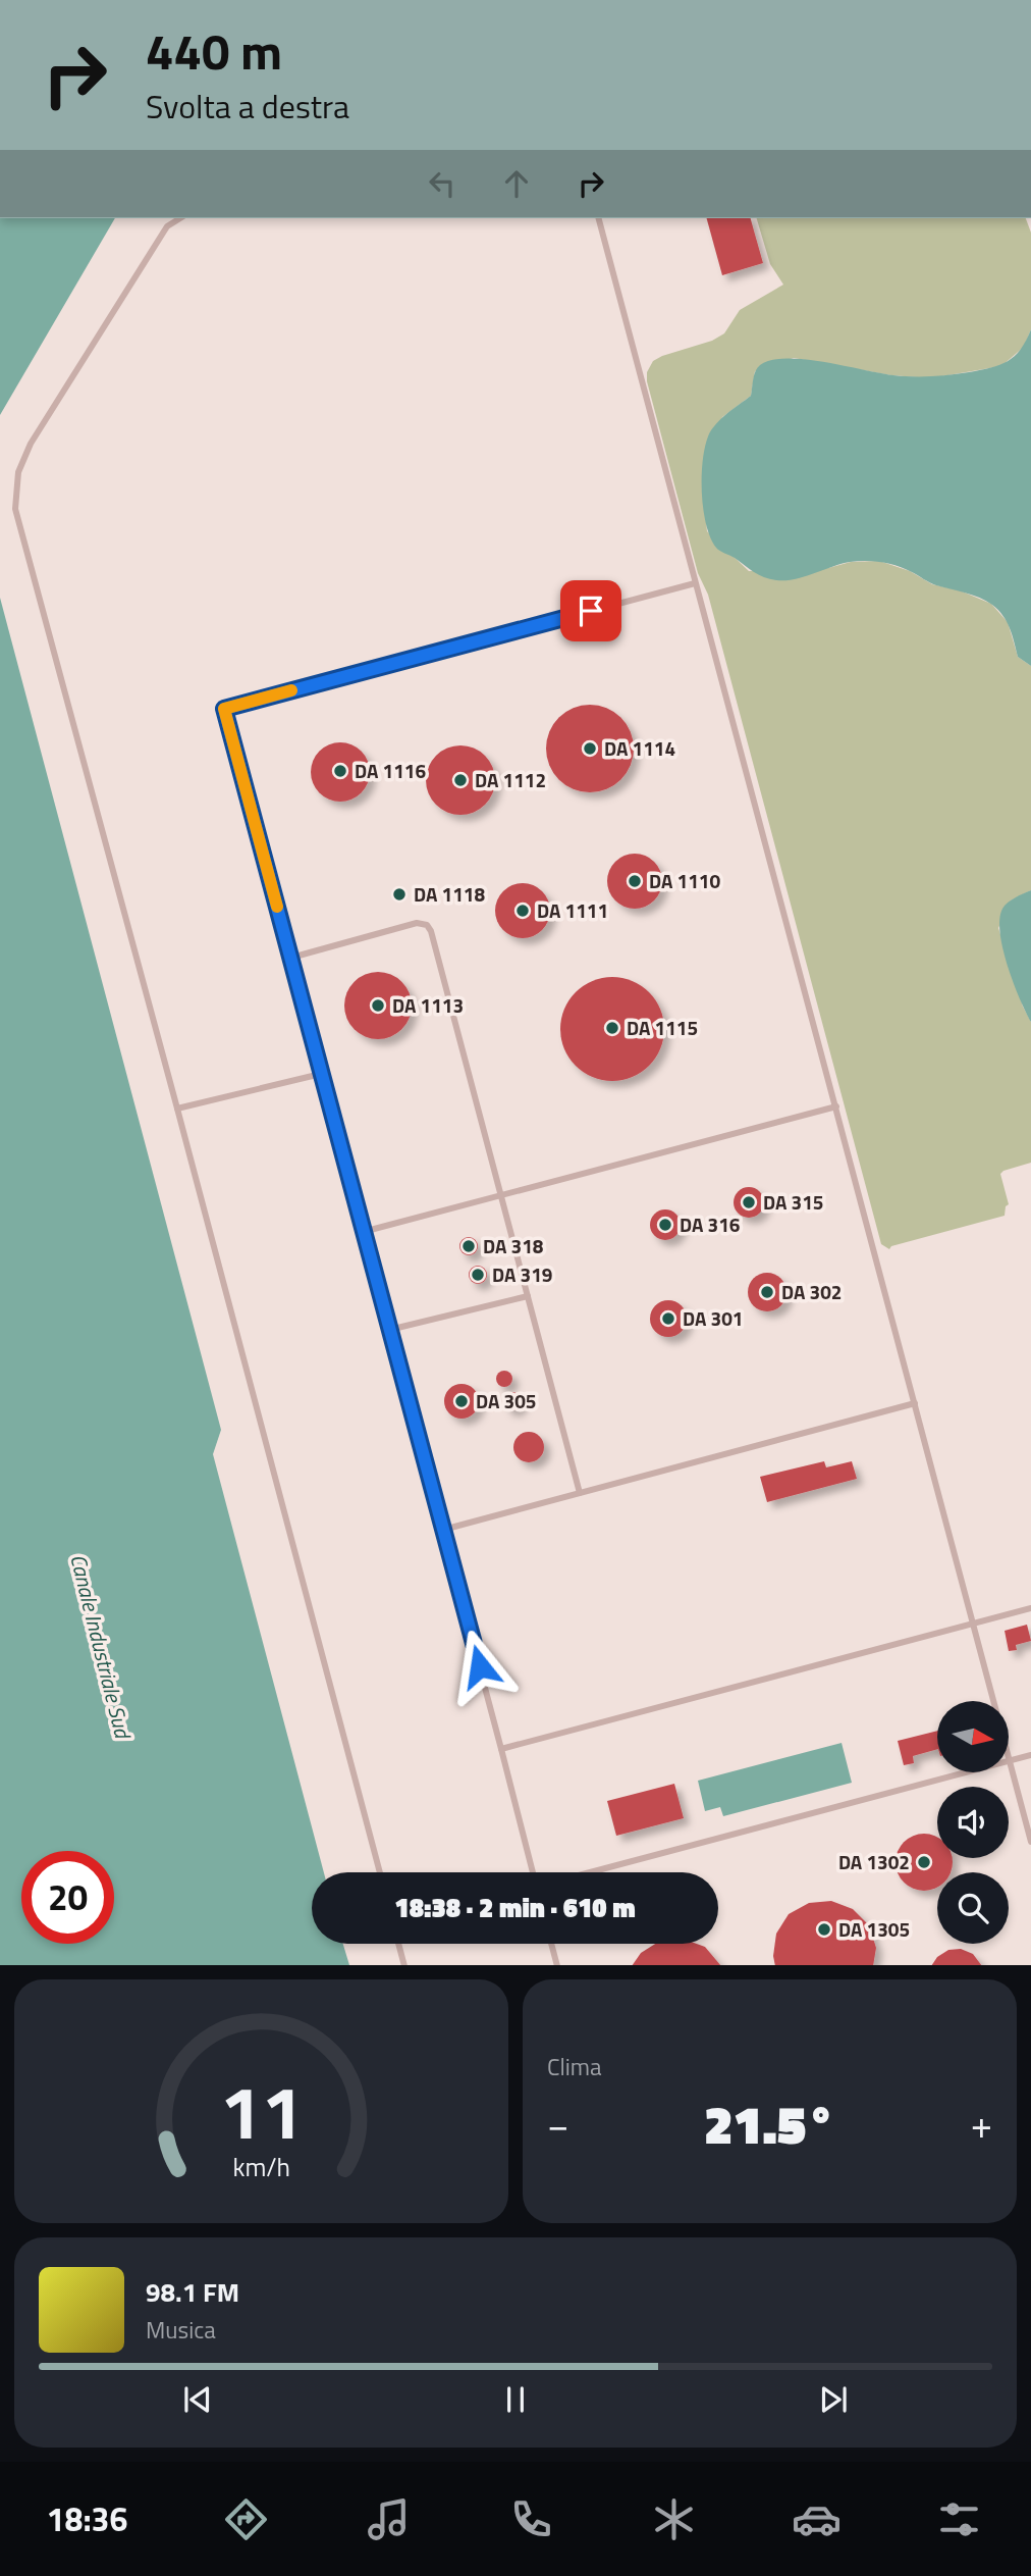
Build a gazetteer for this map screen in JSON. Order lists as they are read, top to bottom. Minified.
{"water":["Canale Industriale Sud"],"places":["DA 1114","DA 1116","DA 1112","DA 1110","DA 1118","DA 1111","DA 1113","DA 1115","DA 315","DA 316","DA 318","DA 319","DA 302","DA 301","DA 305","DA 1302","DA 1305"],"north":"right","page":{"turn":["440 m","Svolta a destra"],"limit":"20","trip":"18:38 · 2 min · 610 m","tile":"Clima","heat":["−","21.5°","+"],"song":["98.1 FM","Musica"],"tabs":"18:36","gauge":["11","km/h"]}}
